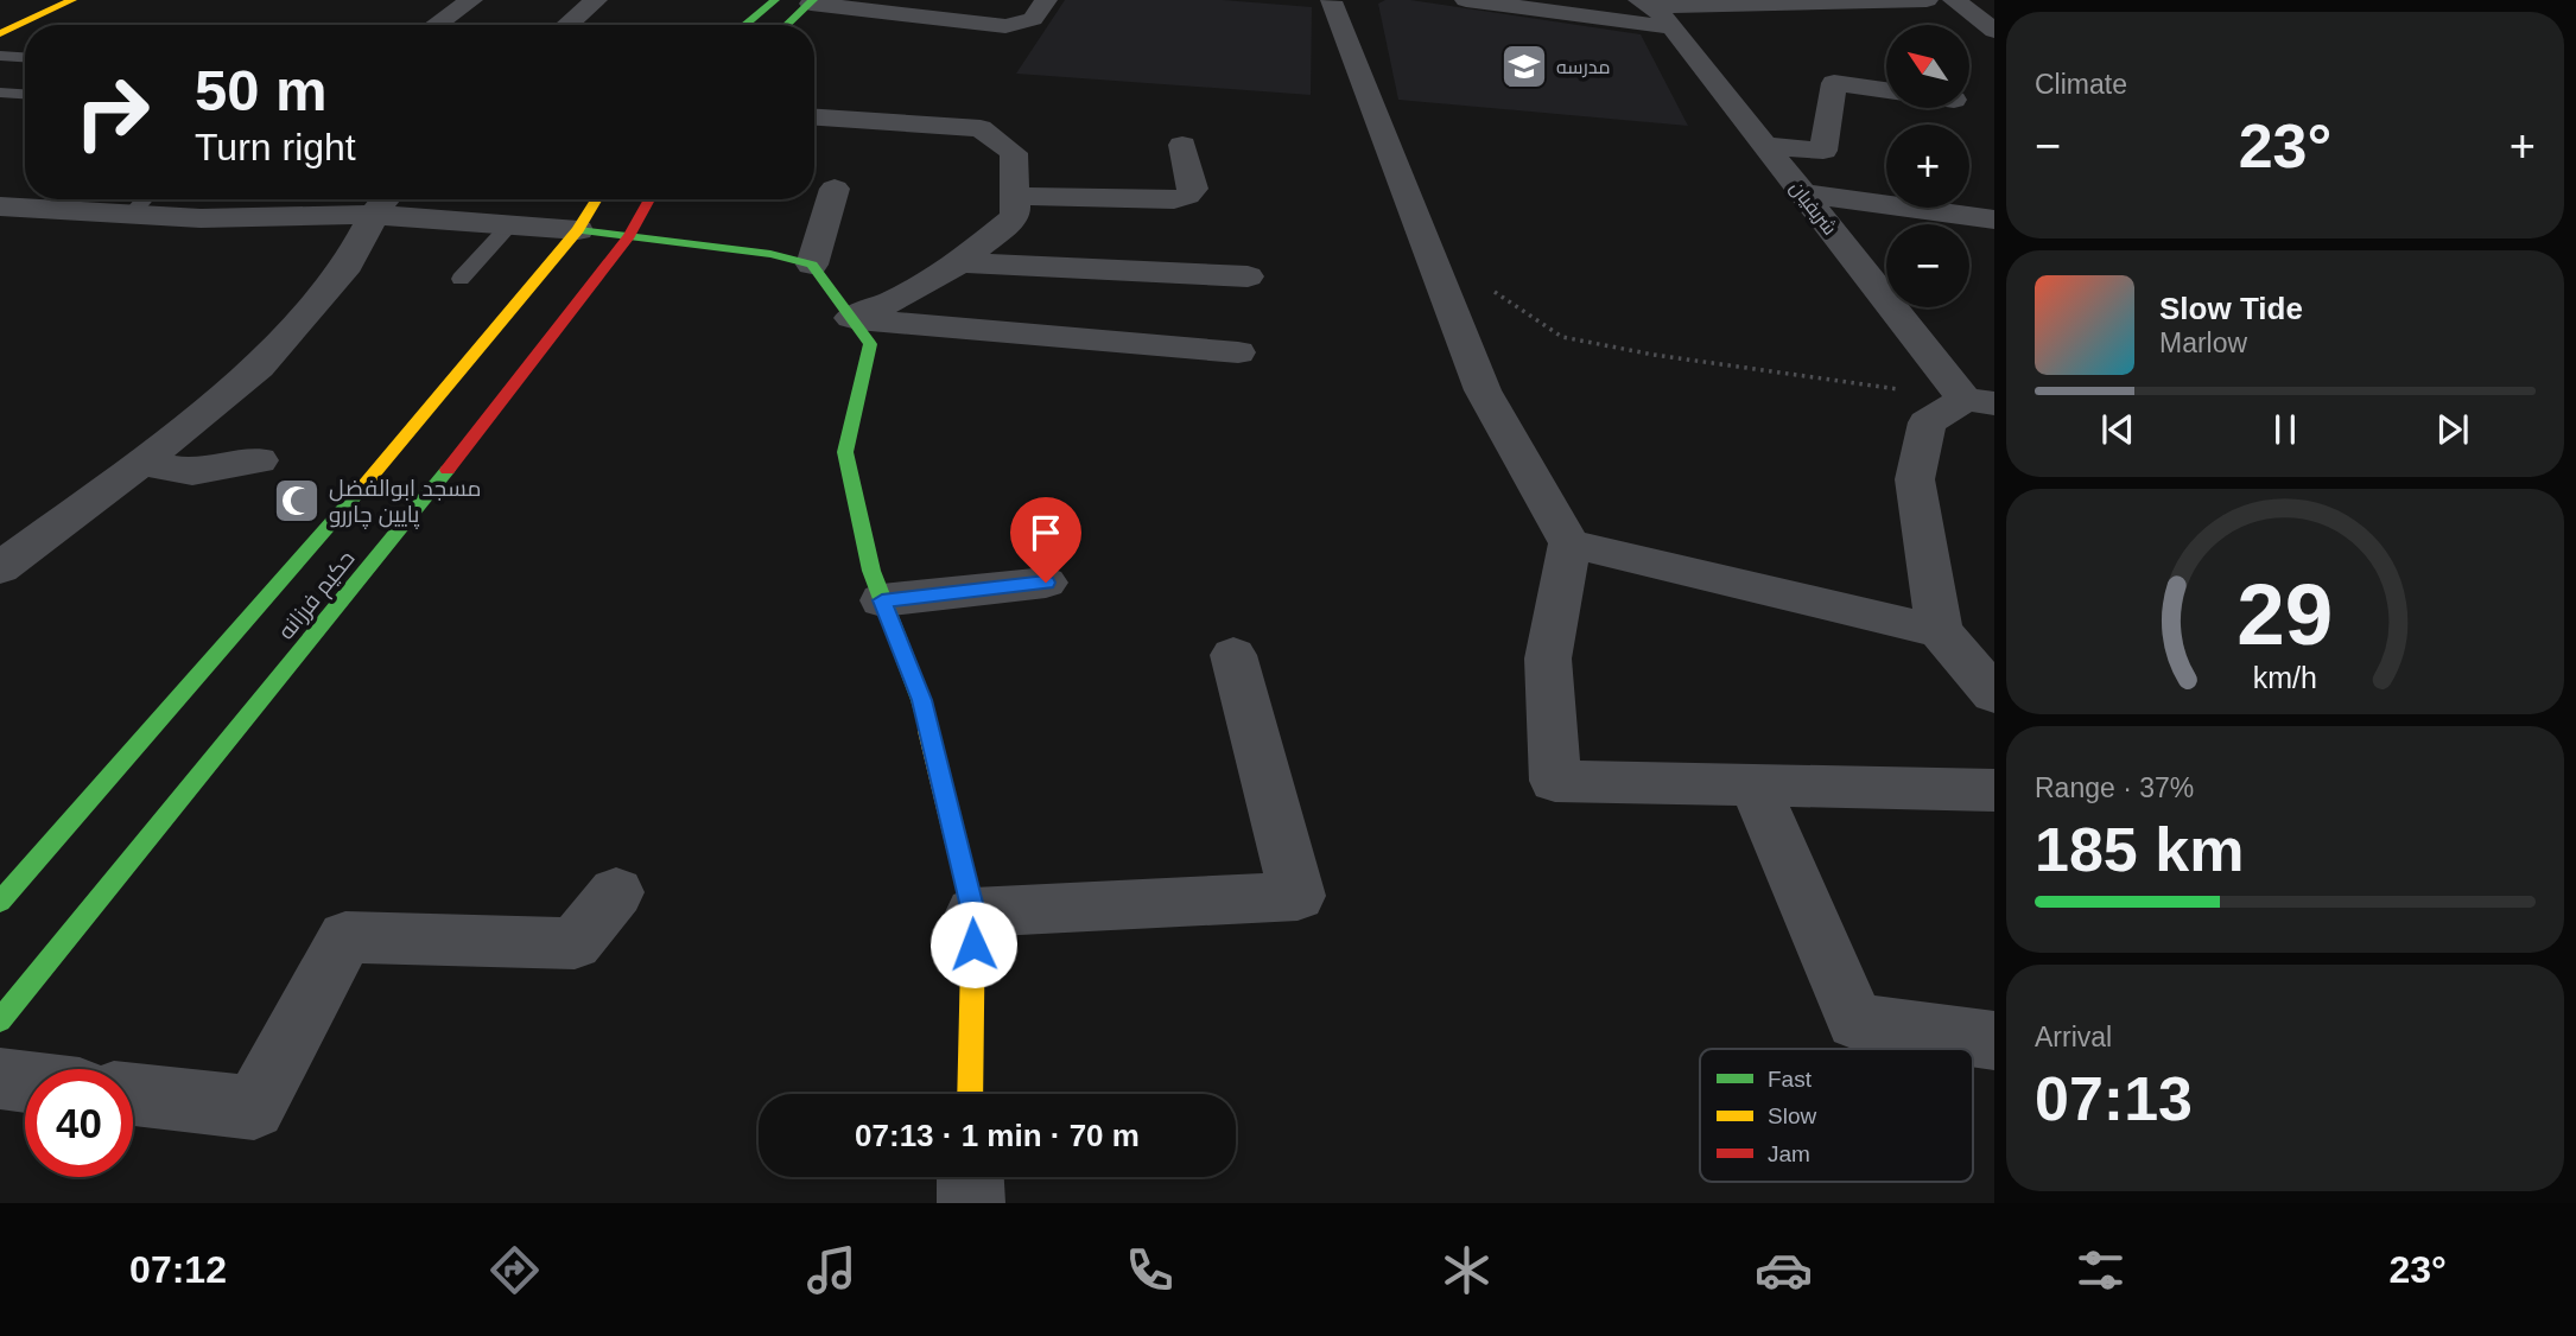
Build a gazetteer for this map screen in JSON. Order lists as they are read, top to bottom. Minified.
{"streets":{"street":["شریفیان","حکیم فرزانه"]},"places":{"school or university":["مدرسه"],"mosque":["مسجد ابوالفضل پایین چاررو"]},"legend":["Fast","Slow","Jam"],"north":"top left","page":{"tile":["Climate",["Range · 37%","185 km"],["Arrival","07:13"]],"map_buttons":["+","−"],"turn":["50 m","Turn right"],"heat":["−","23°","+"],"song":["Slow Tide","Marlow"],"limit":"40","trip":"07:13 · 1 min · 70 m","tabs":["07:12","23°"],"gauge":["29","km/h"]}}
